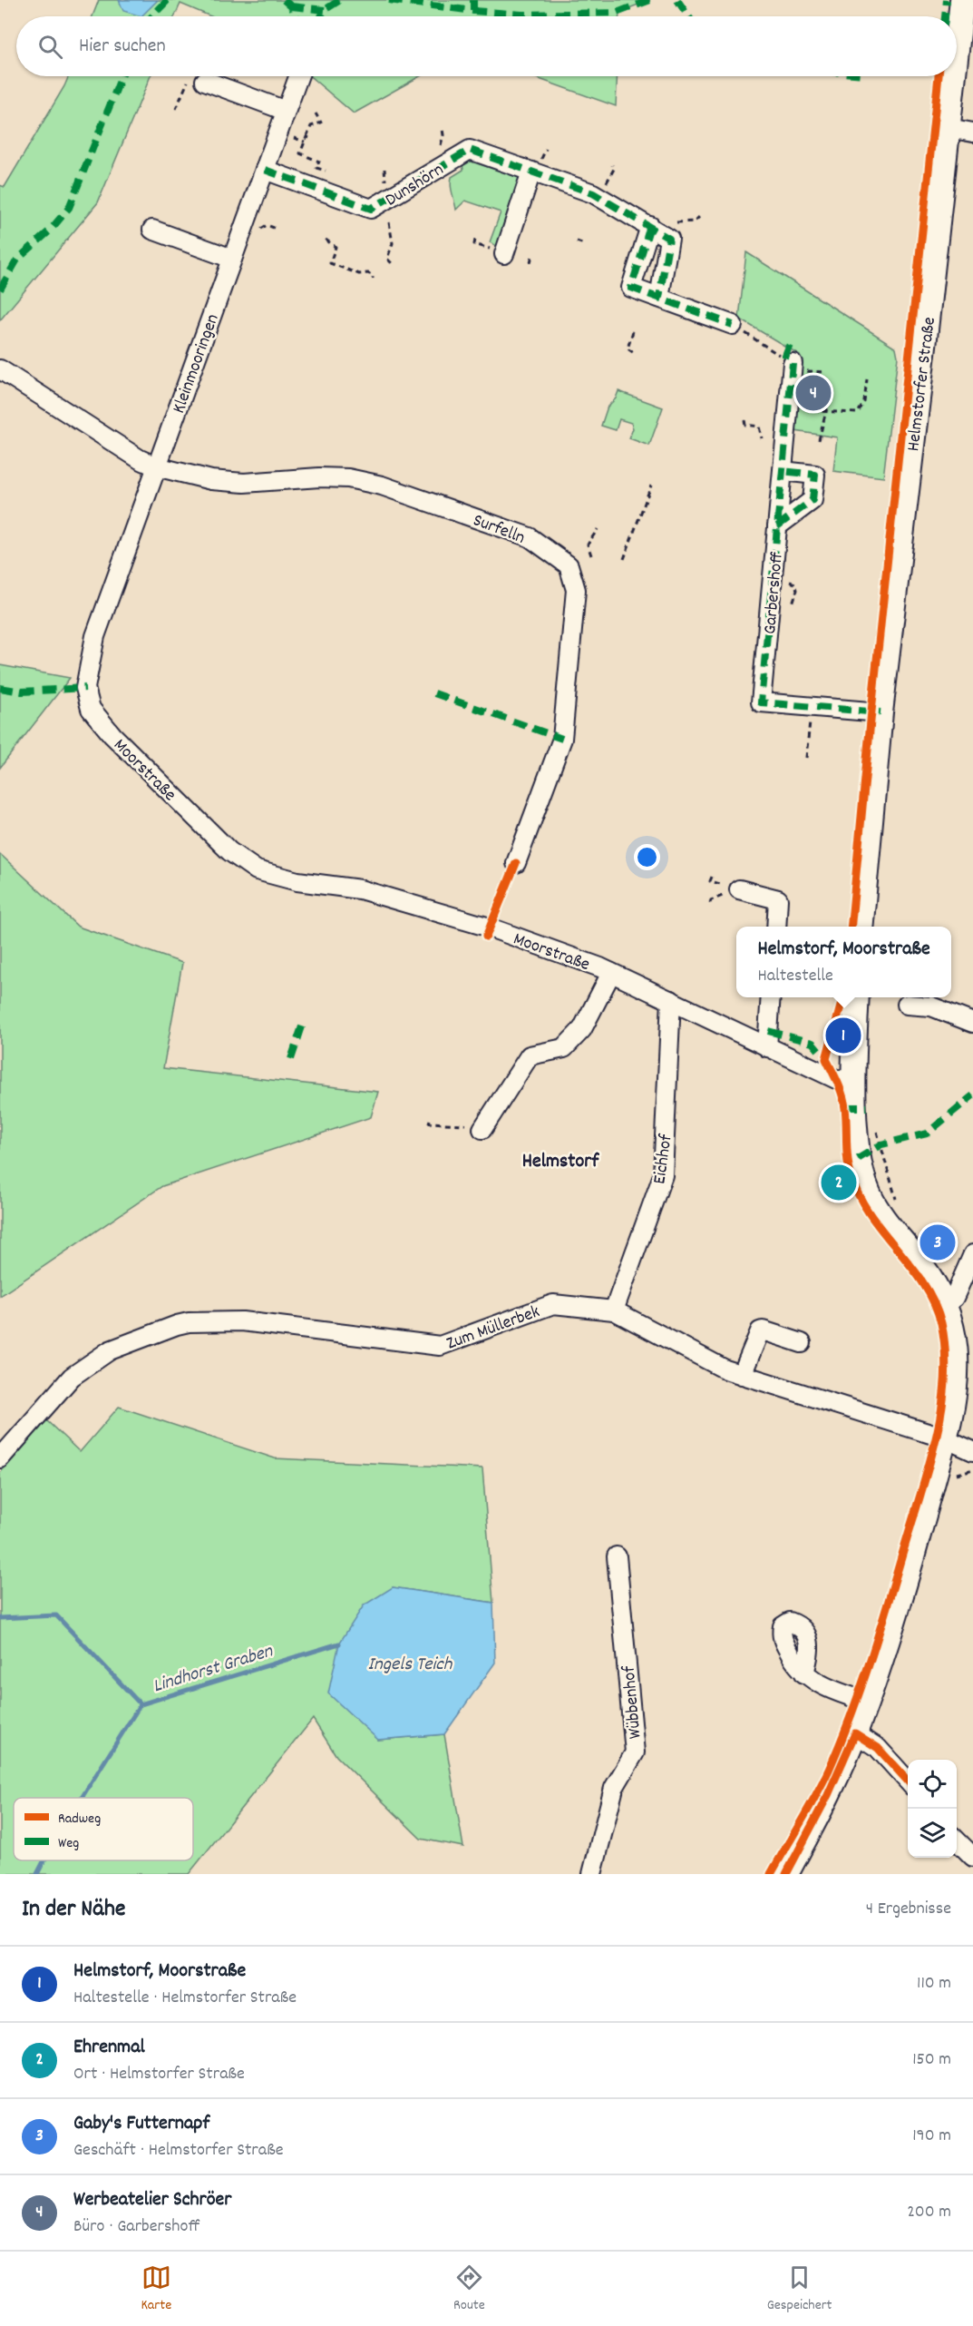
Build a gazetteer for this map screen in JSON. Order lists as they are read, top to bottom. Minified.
{"streets":{"main road":["Helmstorfer Straße"],"street":["Dunshörn","Kleinmooringen","Surfelln","Garbershoff","Moorstraße","Eichhof","Zum Müllerbek","Wübbenhof"]},"crossings":[["Dunshörn","Kleinmooringen"],["Kleinmooringen","Surfelln"],["Kleinmooringen","Moorstraße"],["Helmstorfer Straße","Garbershoff"],["Surfelln","Moorstraße"],["Moorstraße","Eichhof"],["Eichhof","Zum Müllerbek"]],"districts":["Helmstorf"],"water":["Ingels Teich","Lindhorst Graben"],"legend":["Radweg","Weg"],"page":{"search":"Hier suchen","pins":["4","1","2","3"],"popup":["Helmstorf, Moorstraße","Haltestelle"],"heading":["In der Nähe","4 Ergebnisse"],"list":[{"mark":"1","name":"Helmstorf, Moorstraße","note":"Haltestelle · Helmstorfer Straße","value":"110 m"},{"mark":"2","name":"Ehrenmal","note":"Ort · Helmstorfer Straße","value":"150 m"},{"mark":"3","name":"Gaby's Futternapf","note":"Geschäft · Helmstorfer Straße","value":"190 m"},{"mark":"4","name":"Werbeatelier Schröer","note":"Büro · Garbershoff","value":"200 m"}],"nav":["Karte","Route","Gespeichert"]}}
